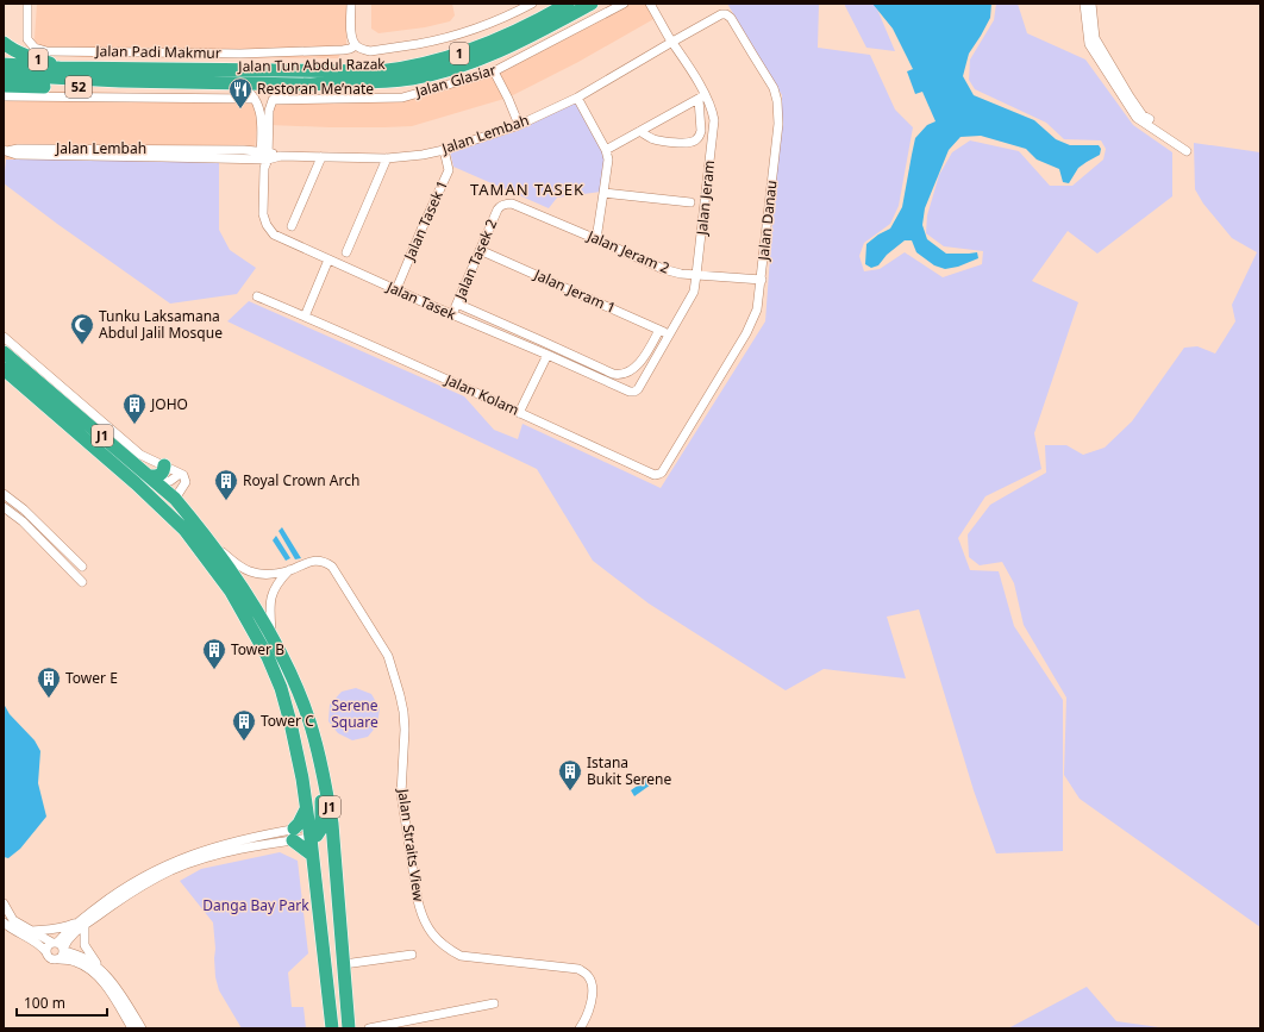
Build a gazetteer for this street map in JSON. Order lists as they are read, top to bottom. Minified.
{"streets":{"highway":["1","Jalan Tun Abdul Razak","52","J1"],"street":["Jalan Padi Makmur","Jalan Glasiar","Jalan Lembah","Jalan Jeram","Jalan Tasek 1","Jalan Danau","Jalan Jeram 2","Jalan Tasek 2","Jalan Jeram 1","Jalan Tasek","Jalan Kolam","Jalan Straits View"]},"crossings":[["1","Jalan Tun Abdul Razak"],["1","52"],["Jalan Tun Abdul Razak","52"],["Jalan Glasiar","Jalan Tasek"],["Jalan Lembah","Jalan Jeram"],["Jalan Lembah","Jalan Tasek 1"],["Jalan Lembah","Jalan Danau"],["Jalan Lembah","Jalan Tasek"],["Jalan Jeram","Jalan Danau"],["Jalan Jeram","Jalan Jeram 2"],["Jalan Jeram","Jalan Jeram 1"],["Jalan Jeram","Jalan Tasek"],["Jalan Tasek 1","Jalan Tasek"],["Jalan Danau","Jalan Jeram 2"],["Jalan Danau","Jalan Kolam"],["Jalan Jeram 2","Jalan Tasek 2"],["Jalan Tasek 2","Jalan Jeram 1"],["Jalan Tasek 2","Jalan Tasek"],["Jalan Jeram 1","Jalan Tasek"],["J1","Jalan Straits View"]],"districts":["TAMAN TASEK"],"parks":["Serene Square","Danga Bay Park"],"places":{"restaurant":["Restoran Me’nate"],"mosque":["Tunku Laksamana Abdul Jalil Mosque"],"building":["JOHO","Royal Crown Arch","Tower B","Tower E","Tower C","Istana Bukit Serene"]},"scale_bar":"100 m"}
